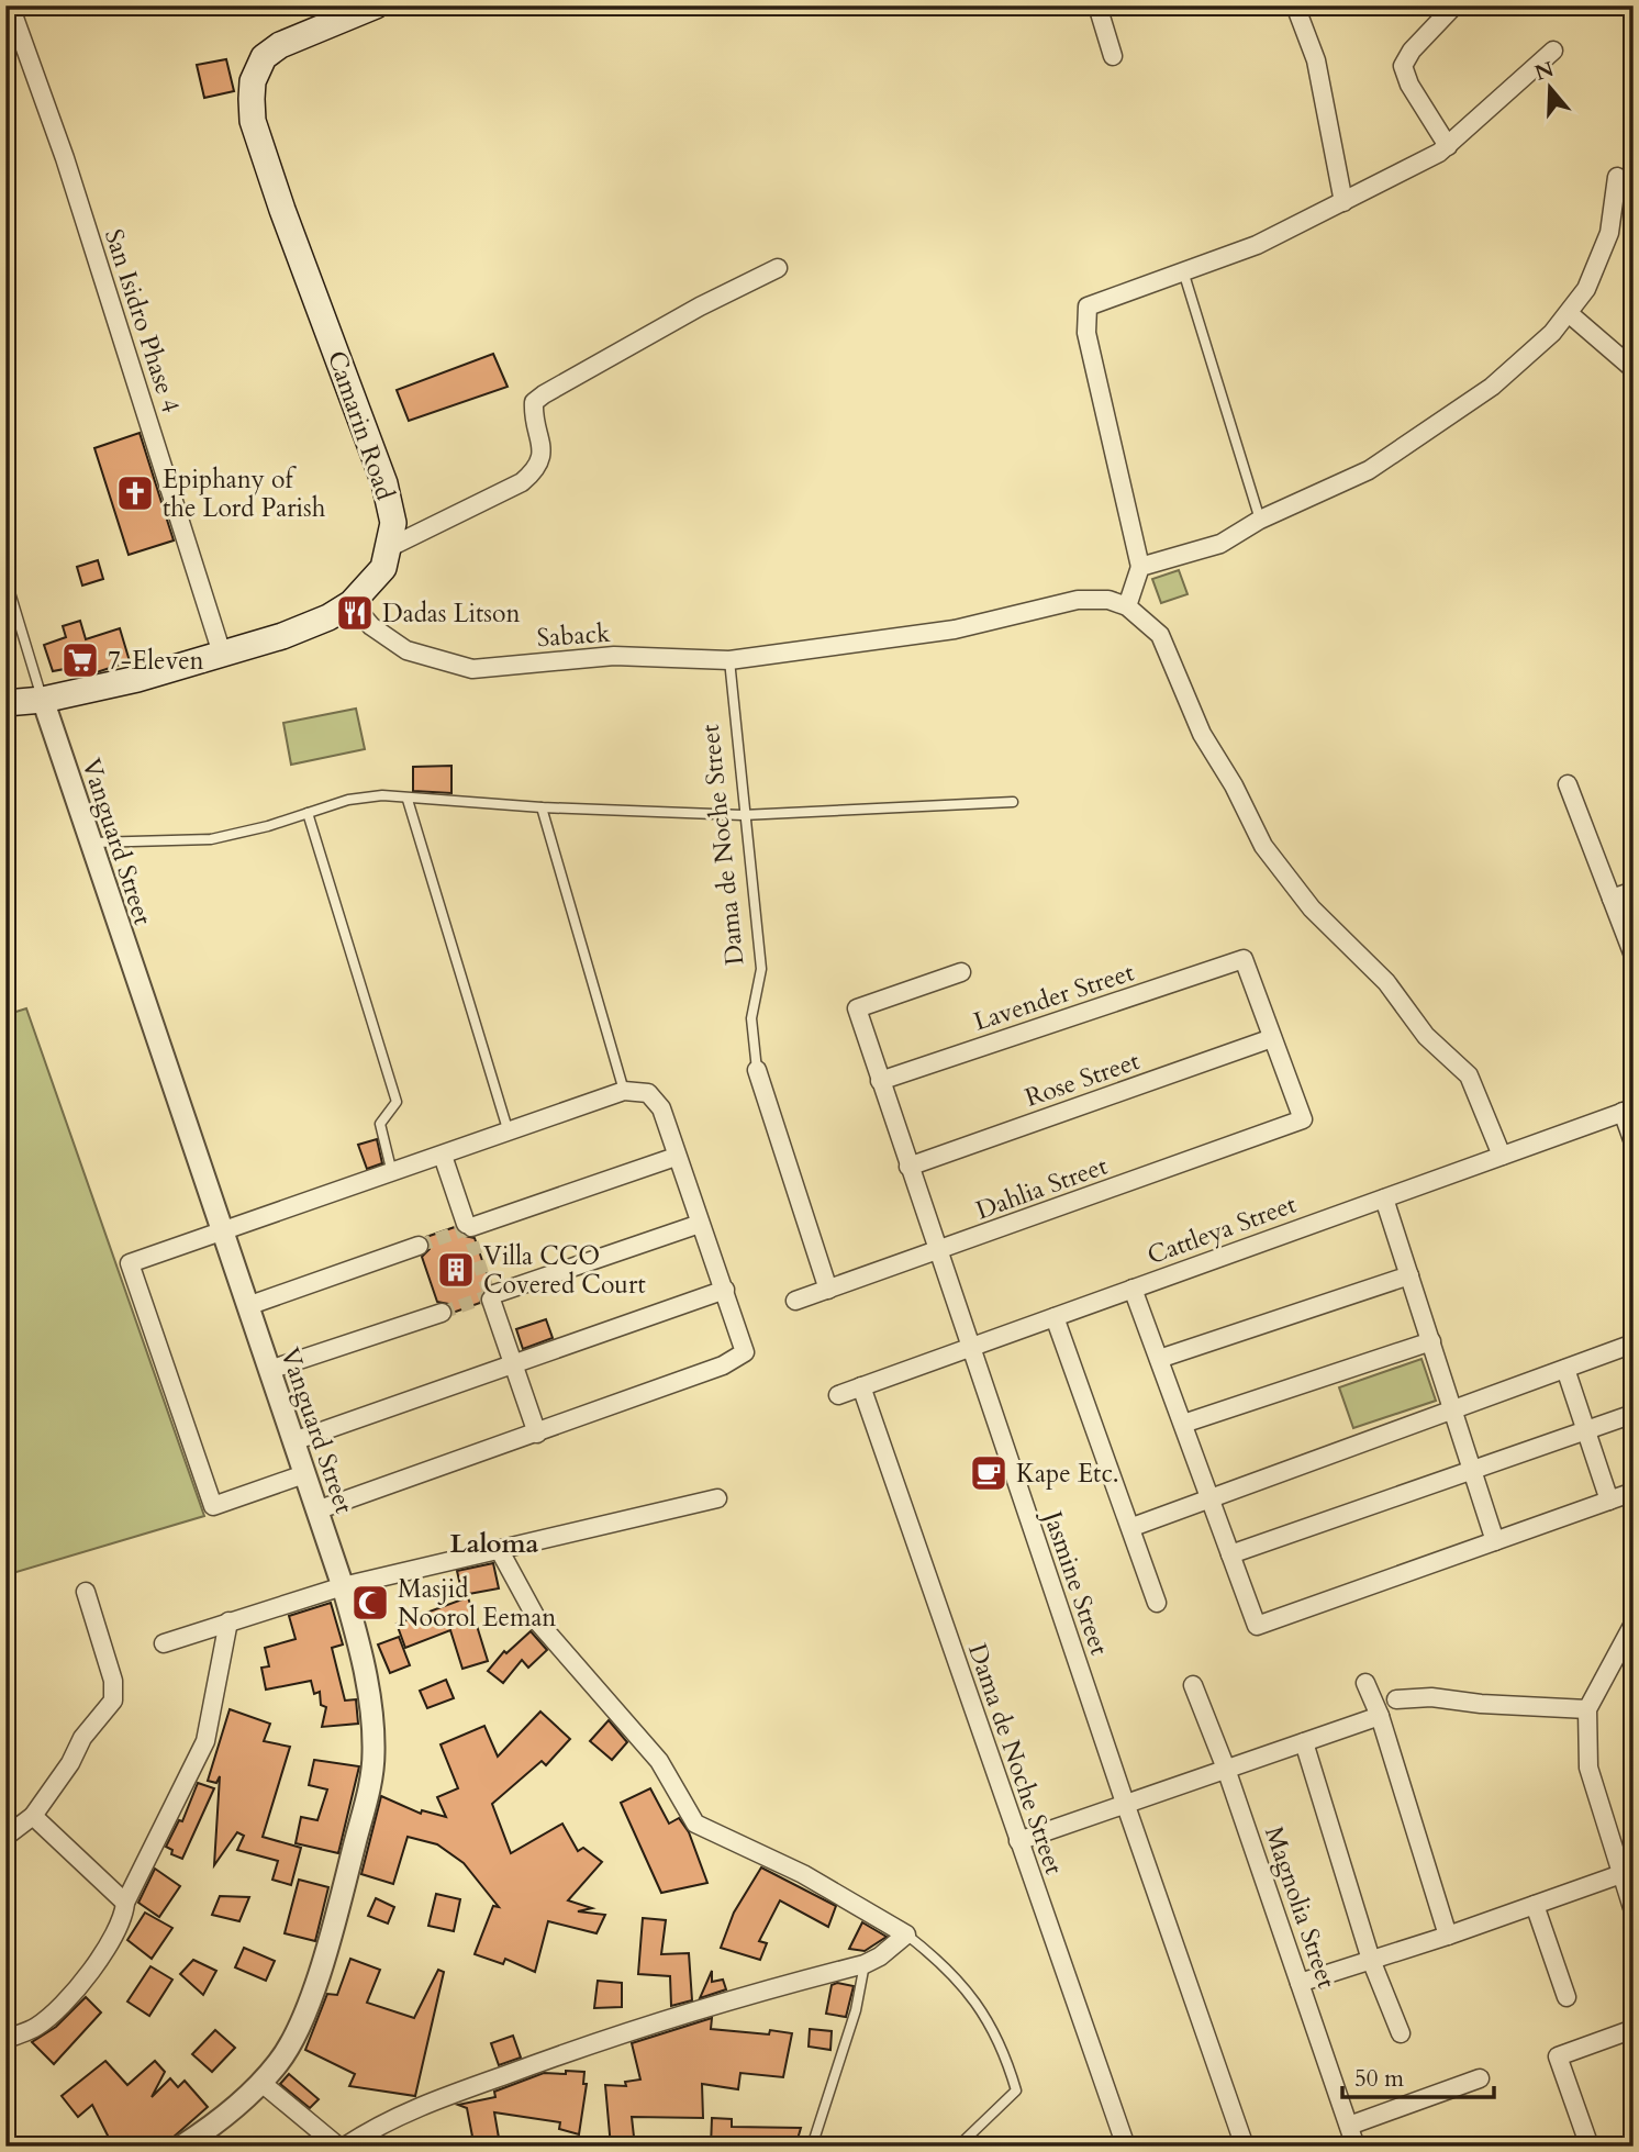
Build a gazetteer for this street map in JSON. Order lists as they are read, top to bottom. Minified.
{"streets":{"main road":["Camarin Road"],"street":["San Isidro Phase 4","Saback","Vanguard Street","Dama de Noche Street","Lavender Street","Rose Street","Dahlia Street","Cattleya Street","Jasmine Street","Magnolia Street"]},"crossings":[["San Isidro Phase 4","Camarin Road"],["Camarin Road","Saback"],["Camarin Road","Vanguard Street"],["Saback","Dama de Noche Street"],["Dama de Noche Street","Dahlia Street"],["Dama de Noche Street","Cattleya Street"],["Lavender Street","Rose Street"],["Lavender Street","Dahlia Street"],["Lavender Street","Jasmine Street"],["Rose Street","Dahlia Street"],["Rose Street","Jasmine Street"],["Dahlia Street","Jasmine Street"],["Cattleya Street","Jasmine Street"]],"districts":["Laloma"],"places":{"church":["Epiphany of the Lord Parish"],"restaurant":["Dadas Litson"],"supermarket":["7-Eleven"],"building":["Villa CCO Covered Court"],"cafe":["Kape Etc."],"mosque":["Masjid Noorol Eeman"]},"scale_bar":"50 m","north":"top"}
